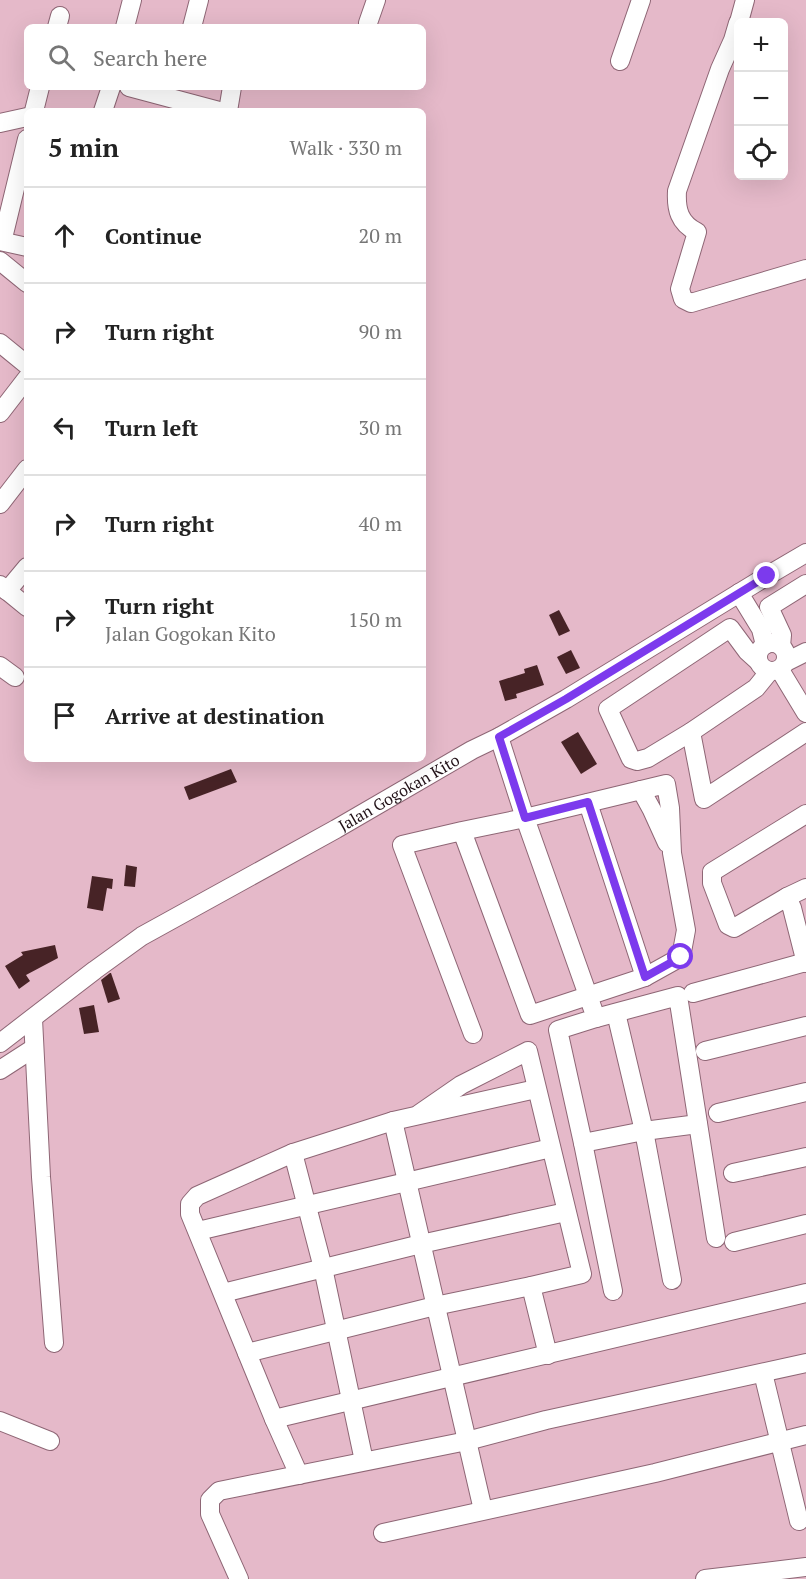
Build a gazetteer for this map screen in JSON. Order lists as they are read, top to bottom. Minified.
{"streets":{"street":["Jalan Gogokan Kito"]},"page":{"map_buttons":["+","−"],"search":"Search here","heading":["5 min","Walk · 330 m"],"list":[["Continue","20 m"],["Turn right","90 m"],["Turn left","30 m"],["Turn right","40 m"],["Turn right","Jalan Gogokan Kito","150 m"],"Arrive at destination"]}}
